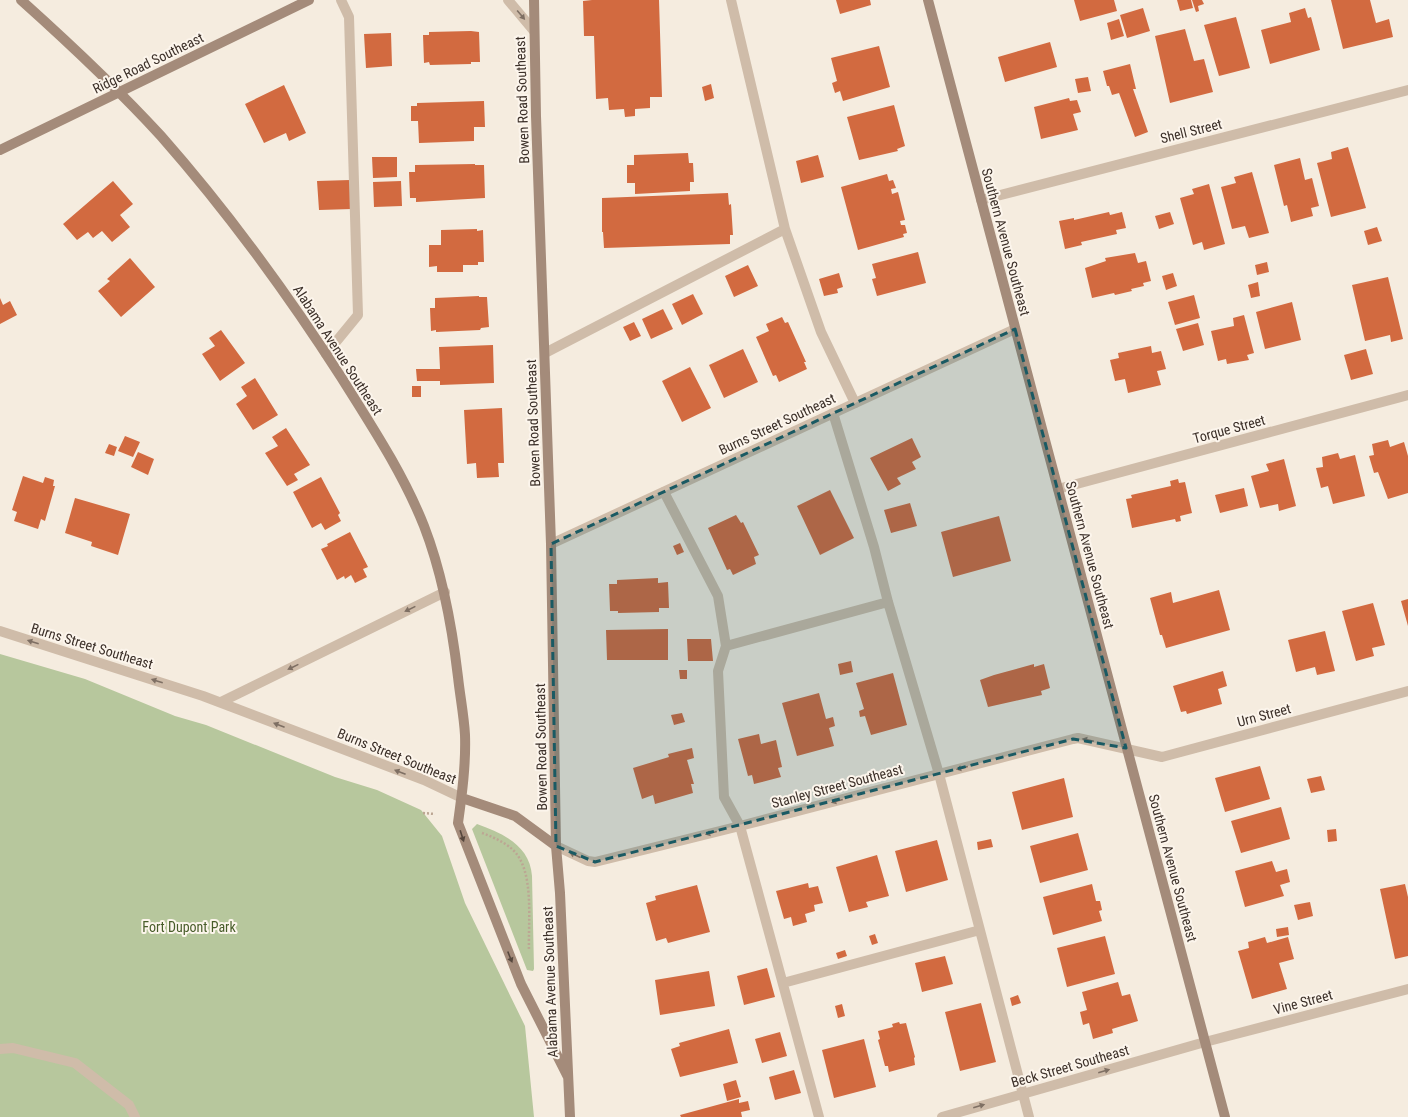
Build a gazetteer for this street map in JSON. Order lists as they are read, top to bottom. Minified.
{"streets":{"street":["Ridge Road Southeast","Bowen Road Southeast","Shell Street","Southern Avenue Southeast","Alabama Avenue Southeast","Burns Street Southeast","Torque Street","Urn Street","Stanley Street Southeast","Vine Street","Beck Street Southeast"]},"crossings":[["Ridge Road Southeast","Alabama Avenue Southeast"],["Bowen Road Southeast","Alabama Avenue Southeast"],["Bowen Road Southeast","Burns Street Southeast"],["Bowen Road Southeast","Stanley Street Southeast"],["Shell Street","Southern Avenue Southeast"],["Southern Avenue Southeast","Burns Street Southeast"],["Southern Avenue Southeast","Torque Street"],["Southern Avenue Southeast","Urn Street"],["Southern Avenue Southeast","Stanley Street Southeast"],["Southern Avenue Southeast","Vine Street"],["Southern Avenue Southeast","Beck Street Southeast"],["Alabama Avenue Southeast","Burns Street Southeast"],["Alabama Avenue Southeast","Stanley Street Southeast"],["Burns Street Southeast","Stanley Street Southeast"],["Urn Street","Stanley Street Southeast"],["Vine Street","Beck Street Southeast"]],"one_way":["Burns Street Southeast","Stanley Street Southeast","Beck Street Southeast"],"parks":["Fort Dupont Park"]}
